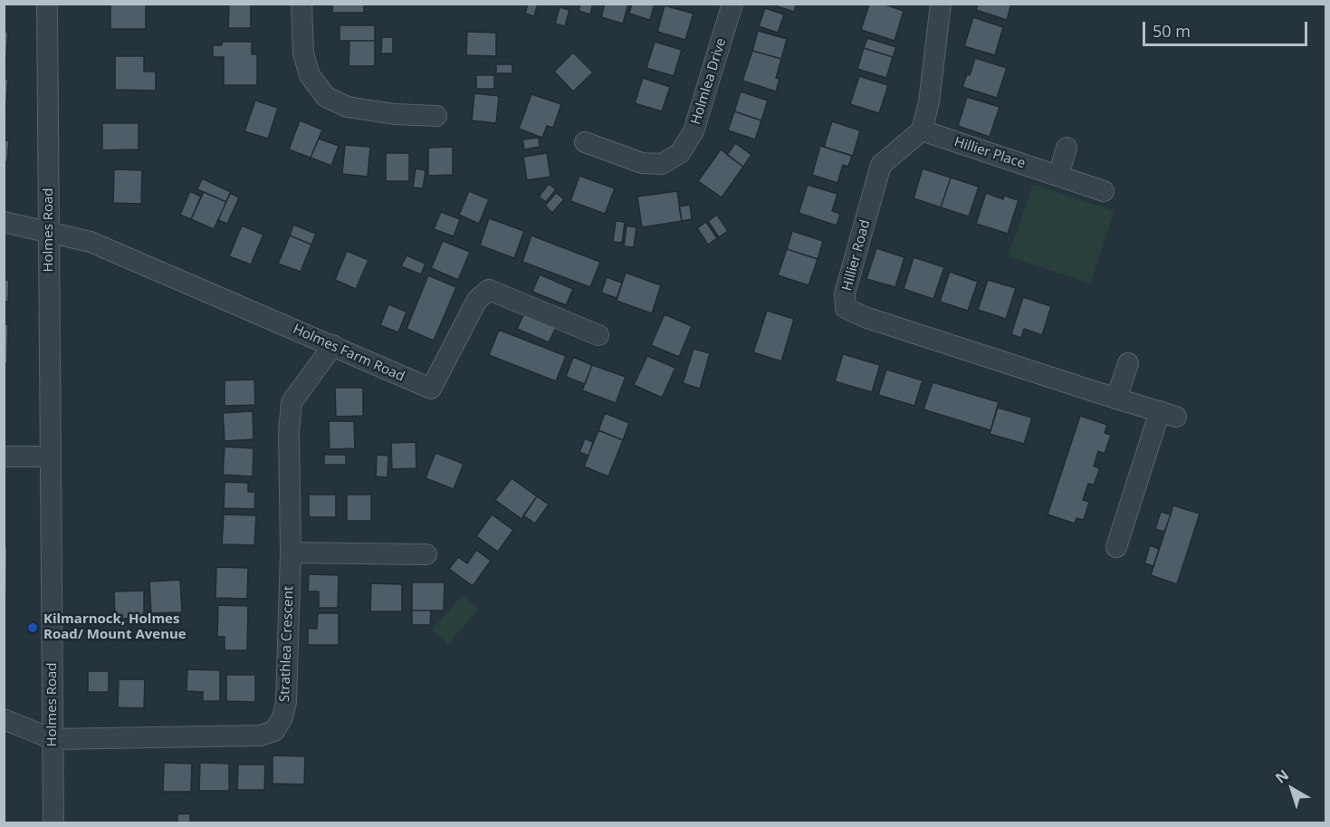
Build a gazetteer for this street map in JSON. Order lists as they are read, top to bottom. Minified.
{"streets":{"street":["Holmlea Drive","Hillier Place","Holmes Road","Hillier Road","Holmes Farm Road","Strathlea Crescent"]},"crossings":[["Hillier Place","Hillier Road"],["Holmes Road","Holmes Farm Road"],["Holmes Road","Strathlea Crescent"],["Holmes Farm Road","Strathlea Crescent"]],"places":["Kilmarnock, Holmes Road/ Mount Avenue"],"scale_bar":"50 m","north":"top left"}
